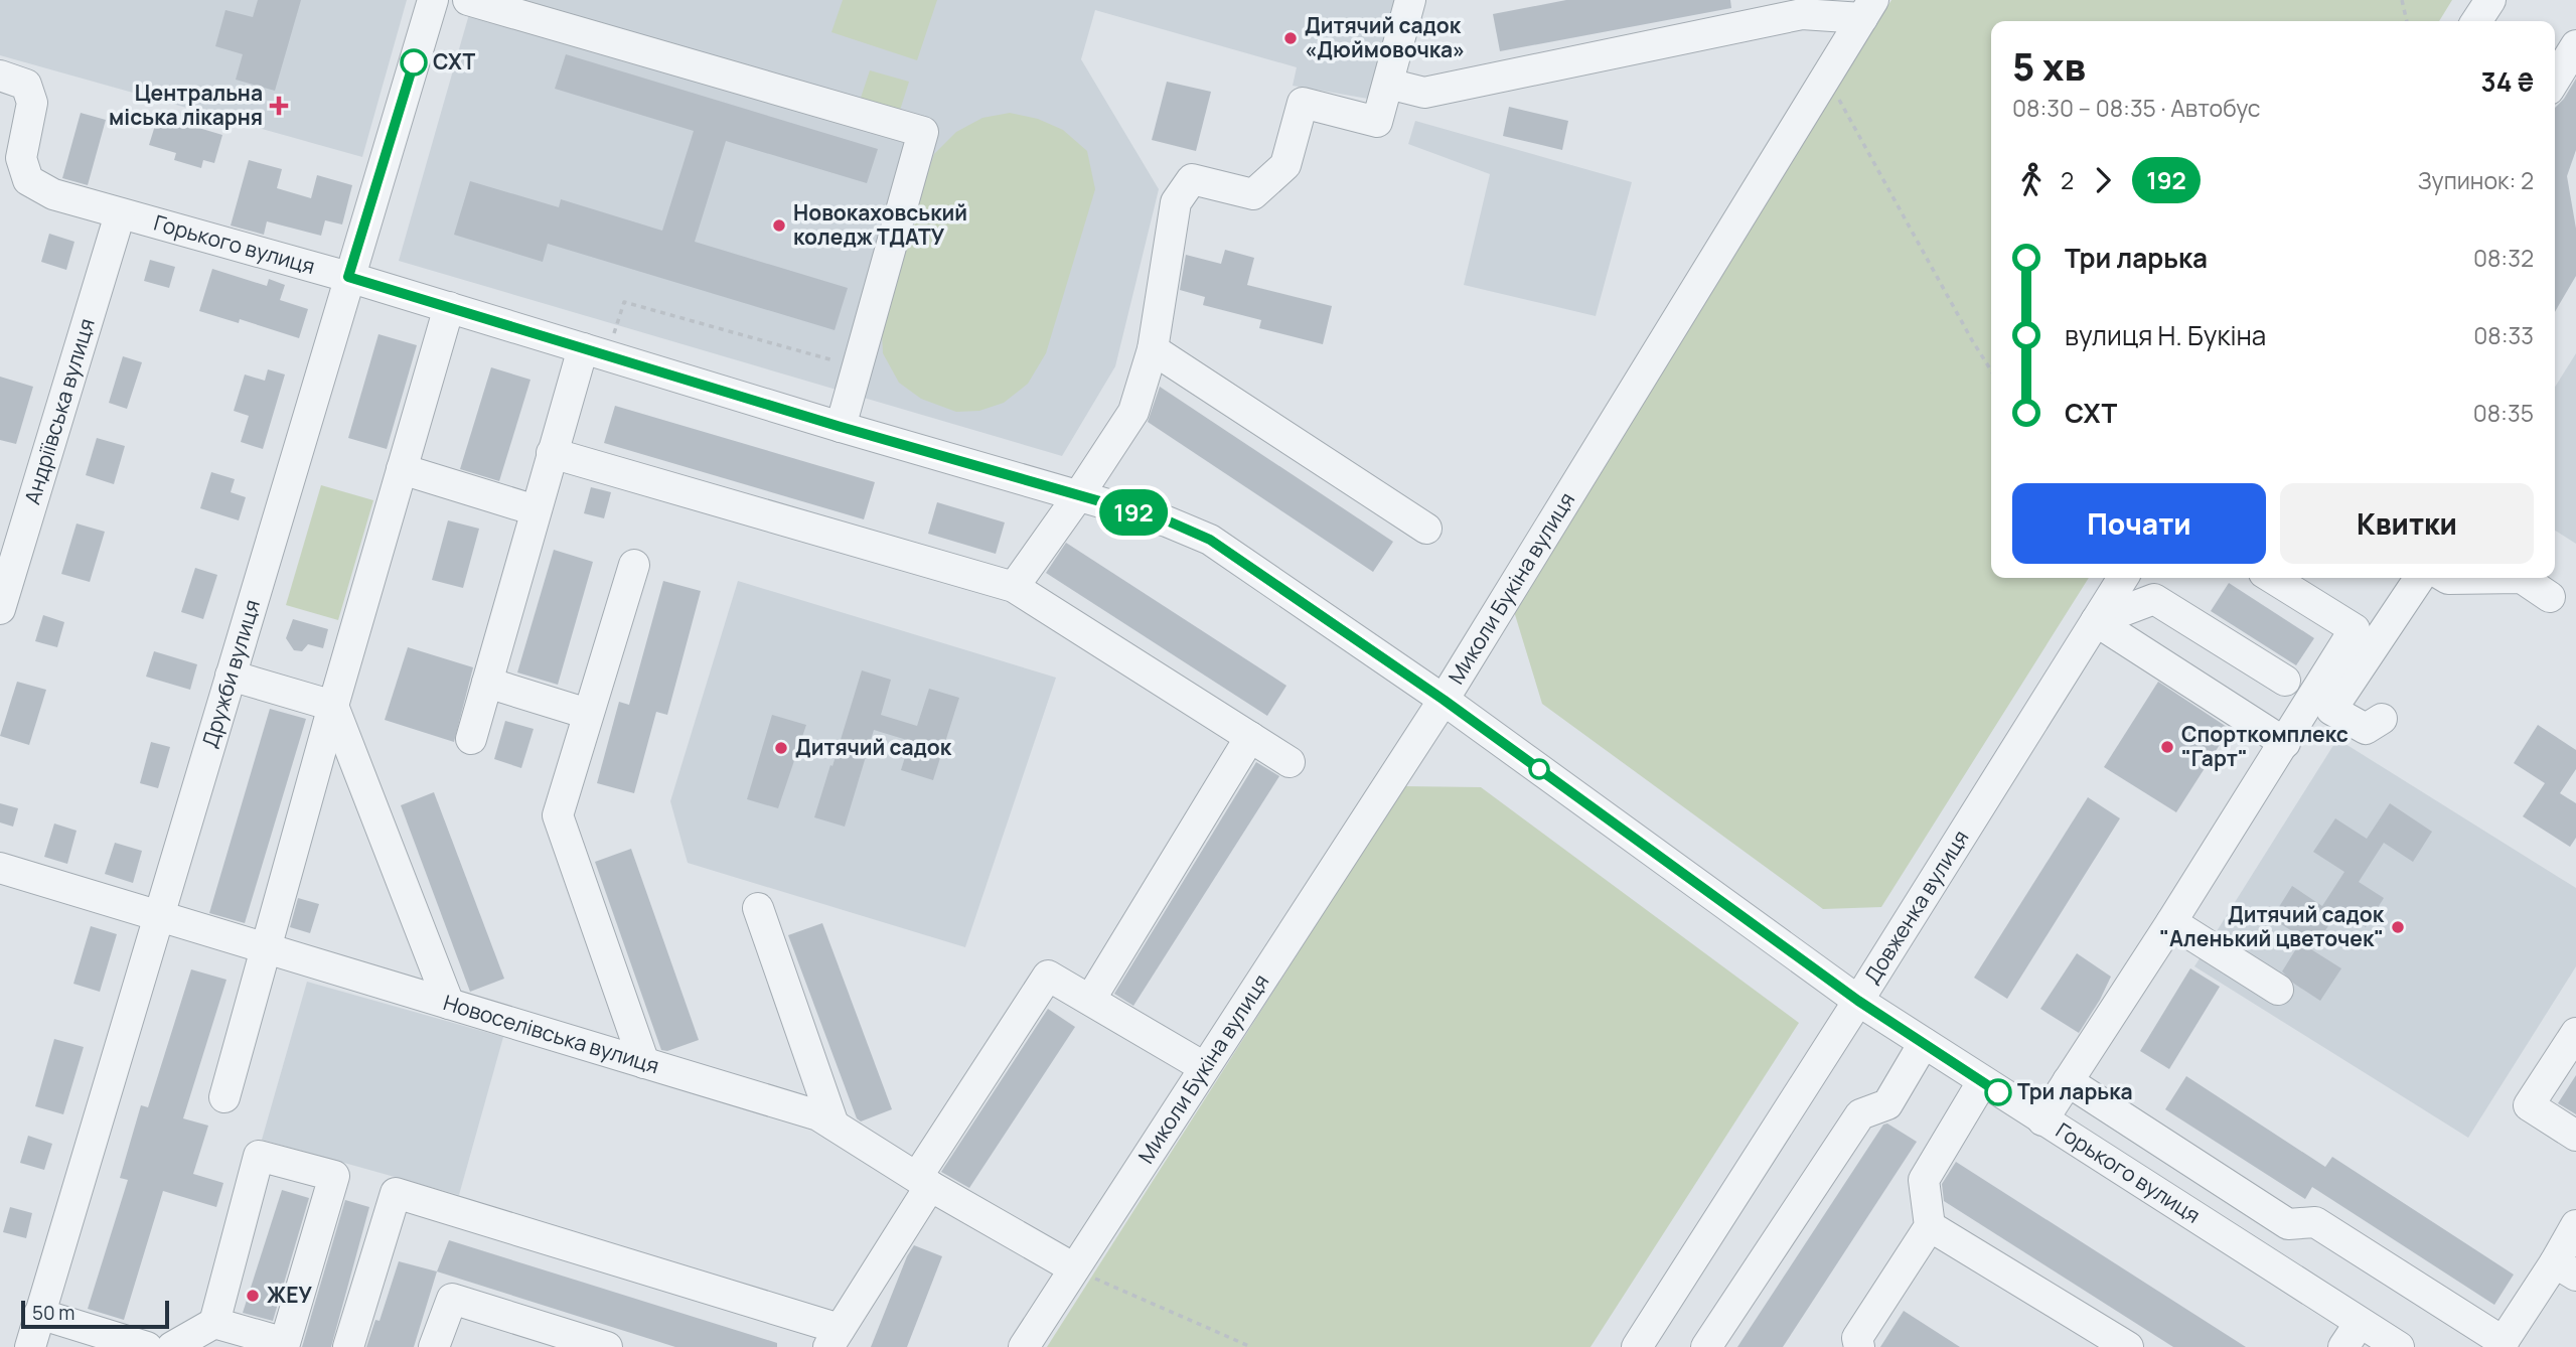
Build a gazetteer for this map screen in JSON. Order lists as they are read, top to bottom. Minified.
{"streets":{"street":["Горького вулиця","Андріївська вулиця","Миколи Букіна вулиця","Дружби вулиця","Довженка вулиця","Новоселівська вулиця"]},"crossings":[["Горького вулиця","Андріївська вулиця"],["Горького вулиця","Миколи Букіна вулиця"],["Горького вулиця","Дружби вулиця"],["Горького вулиця","Довженка вулиця"],["Миколи Букіна вулиця","Новоселівська вулиця"],["Дружби вулиця","Новоселівська вулиця"]],"places":{"other":["Дитячий садок «Дюймовочка»","СХТ","Новокаховський коледж ТДАТУ","Спорткомплекс \"Гарт\"","Дитячий садок","Дитячий садок \"Аленький цветочек\"","Три ларька","ЖЕУ"],"health":["Центральна міська лікарня"]},"lines":["bus line 192"],"scale_bar":"50 m","page":{"on_map":"192","heading":["5 хв","08:30 – 08:35 · Автобус","34 ₴"],"legs":["2","192","Зупинок: 2"],"list":[{"name":"Три ларька","value":"08:32"},{"name":"вулиця Н. Букіна","value":"08:33"},{"name":"СХТ","value":"08:35"}],"buttons":["Почати","Квитки"],"scale":"50 m"}}
